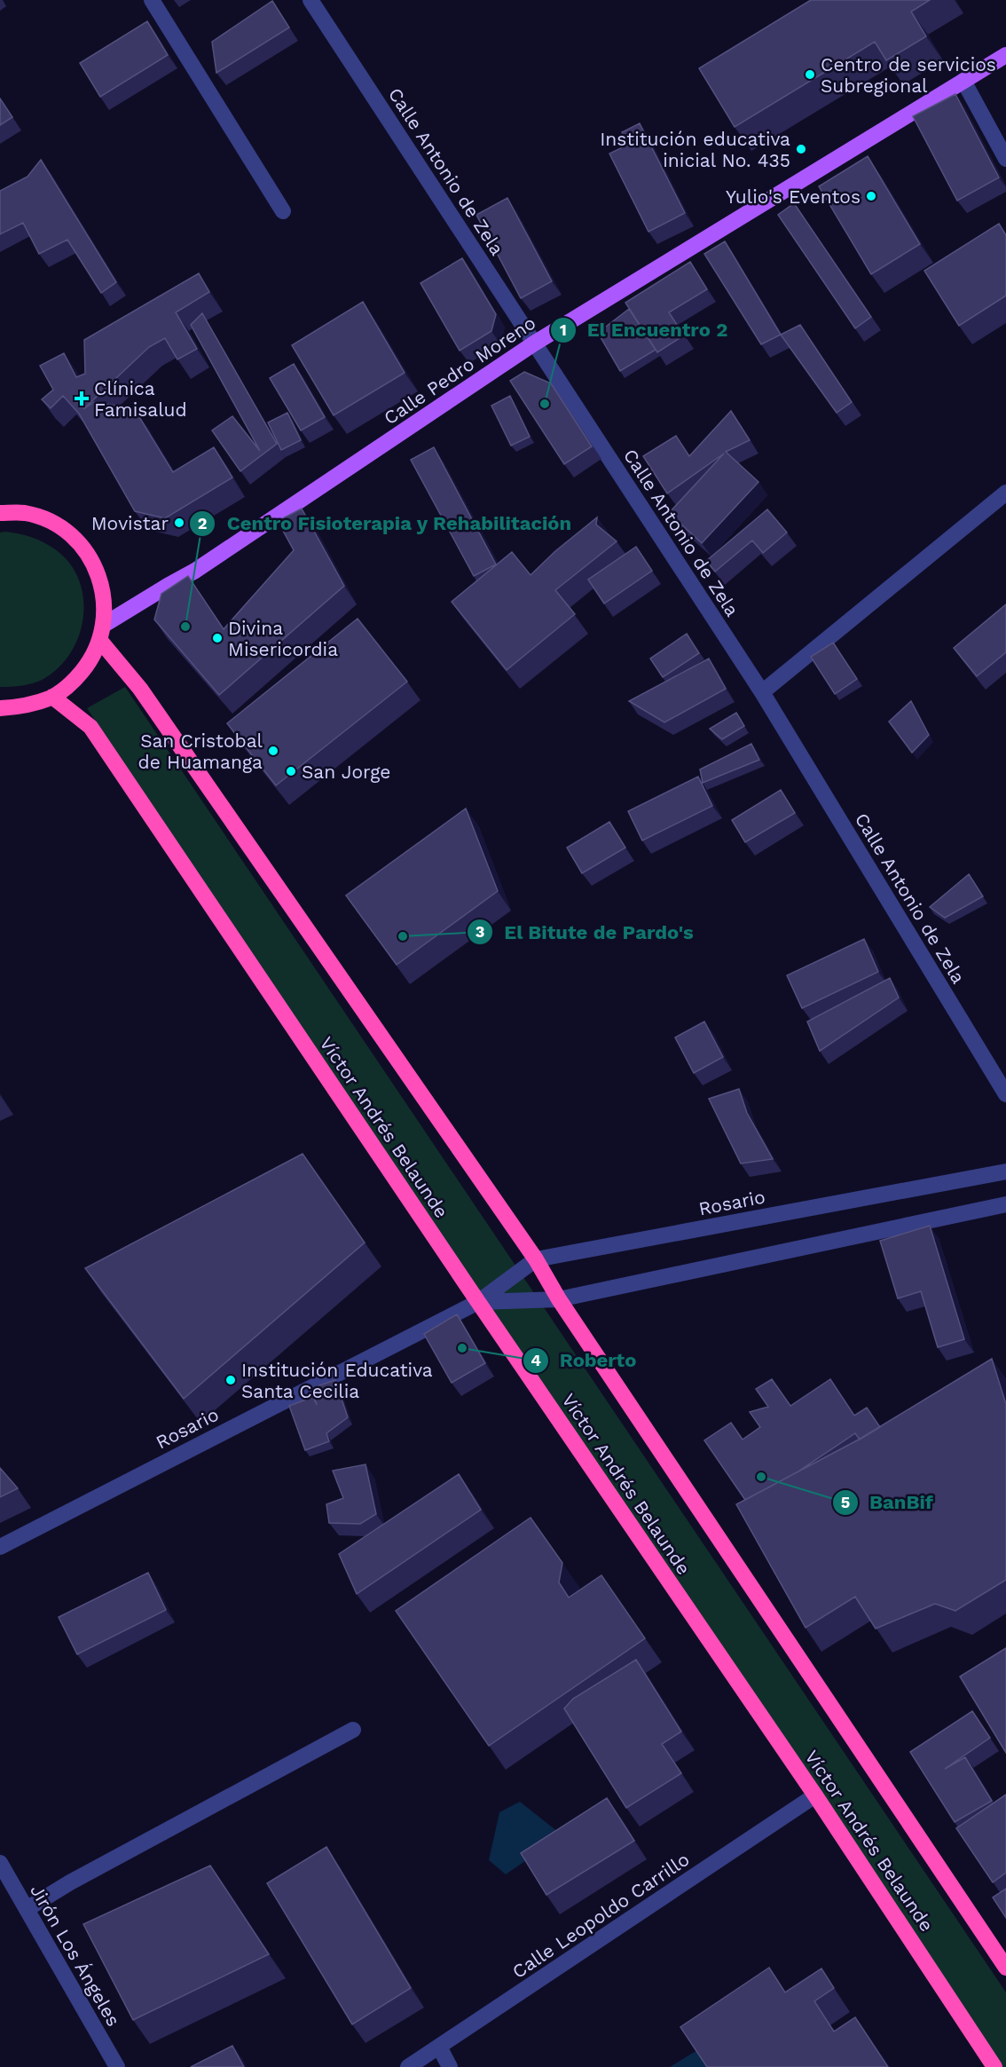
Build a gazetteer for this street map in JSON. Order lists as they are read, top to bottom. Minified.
{"streets":{"highway":["Víctor Andrés Belaunde"],"main road":["Calle Pedro Moreno"],"street":["Calle Antonio de Zela","Rosario","Calle Leopoldo Carrillo","Jirón Los Ángeles"]},"crossings":[["Calle Antonio de Zela","Calle Pedro Moreno"],["Víctor Andrés Belaunde","Rosario"],["Víctor Andrés Belaunde","Calle Leopoldo Carrillo"]],"places":{"other":["Centro de servicios Subregional","Institución educativa inicial No. 435","Yulio's Eventos","El Encuentro 2","Movistar","Centro Fisioterapia y Rehabilitación","Divina Misericordia","San Cristobal de Huamanga","San Jorge","El Bitute de Pardo's","Roberto","Institución Educativa Santa Cecilia","BanBif"],"health":["Clínica Famisalud"]}}
